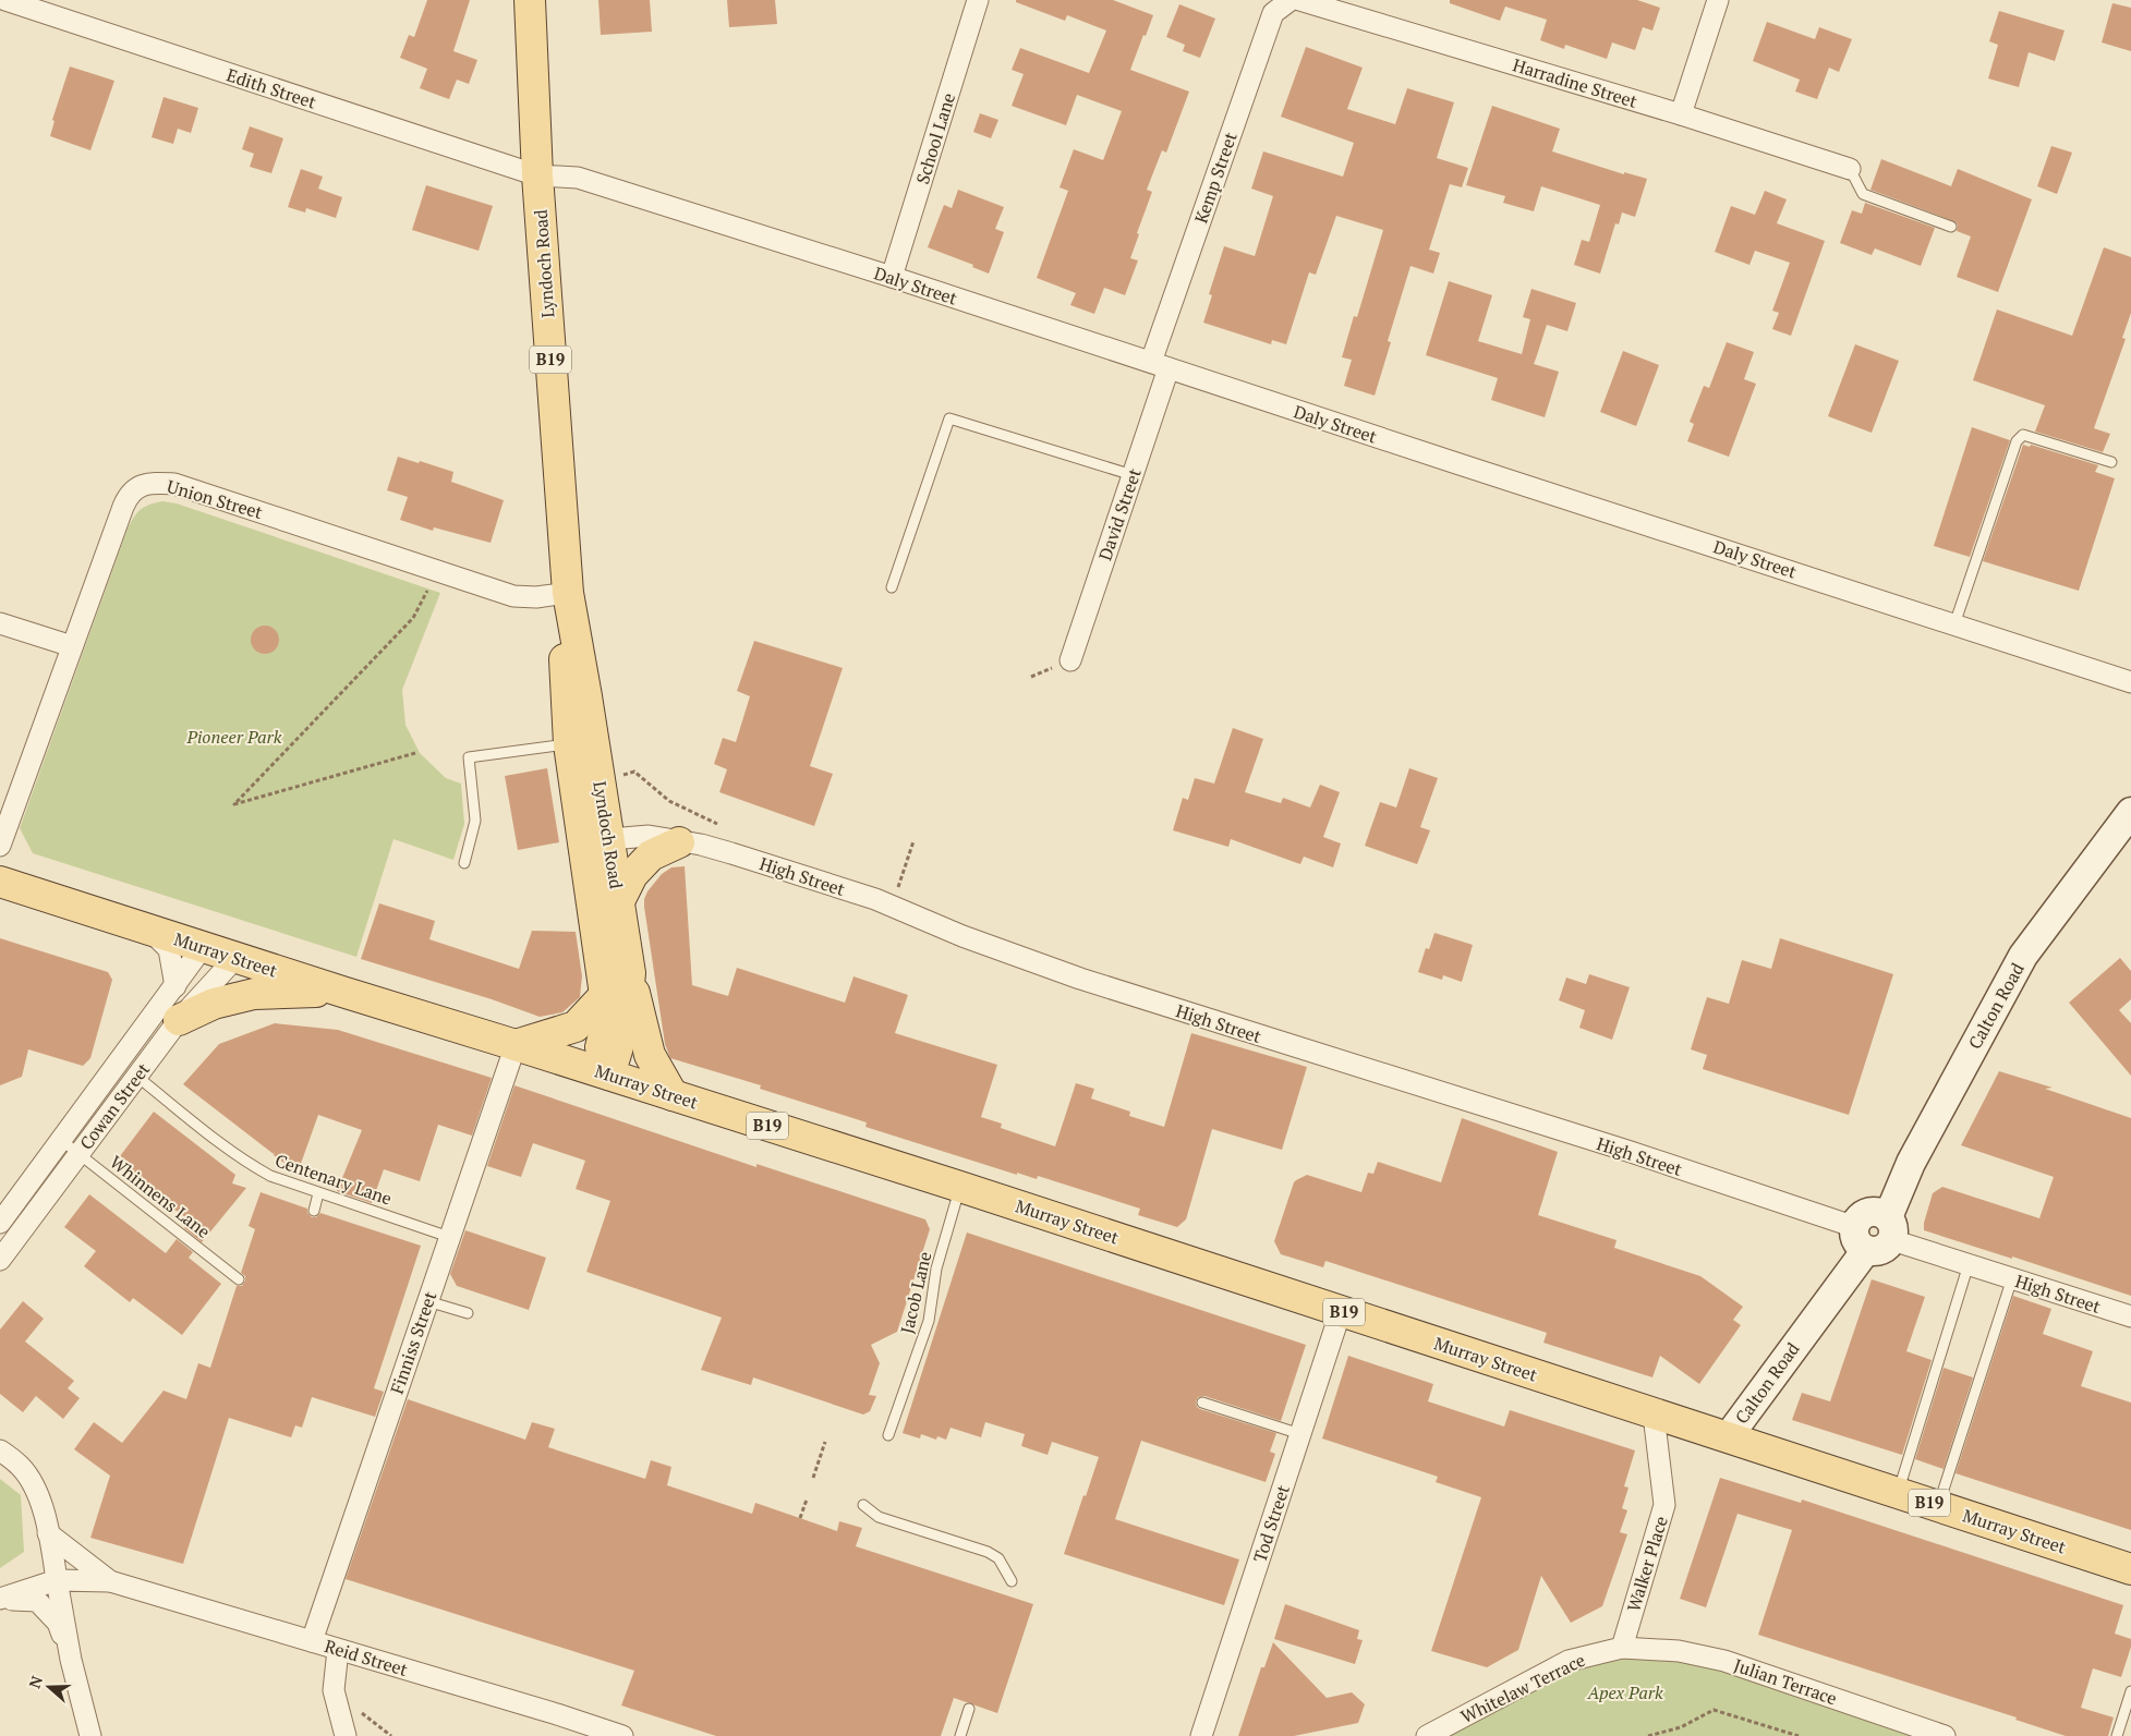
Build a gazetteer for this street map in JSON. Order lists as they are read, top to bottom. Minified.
{"streets":{"main road":["Lyndoch Road","B19","Murray Street","Calton Road"],"street":["Harradine Street","Edith Street","School Lane","Kemp Street","Daly Street","Union Street","David Street","High Street","Cowan Street","Finniss Street","Tod Street","Walker Place","Reid Street","Julian Terrace","Whitelaw Terrace"],"lane":["Centenary Lane","Whinnens Lane","Jacob Lane"]},"crossings":[["Edith Street","Lyndoch Road"],["Edith Street","Daly Street"],["School Lane","Daly Street"],["Kemp Street","Daly Street"],["Kemp Street","David Street"],["Lyndoch Road","Daly Street"],["Lyndoch Road","B19"],["Lyndoch Road","Union Street"],["Lyndoch Road","High Street"],["Lyndoch Road","Murray Street"],["Daly Street","David Street"],["B19","Murray Street"],["High Street","Calton Road"],["Murray Street","Calton Road"],["Murray Street","Cowan Street"],["Murray Street","Jacob Lane"],["Murray Street","Finniss Street"],["Murray Street","Tod Street"],["Murray Street","Walker Place"],["Cowan Street","Centenary Lane"],["Cowan Street","Whinnens Lane"],["Centenary Lane","Finniss Street"],["Finniss Street","Reid Street"],["Walker Place","Julian Terrace"],["Walker Place","Whitelaw Terrace"],["Julian Terrace","Whitelaw Terrace"]],"parks":["Pioneer Park","Apex Park"],"north":"left"}
